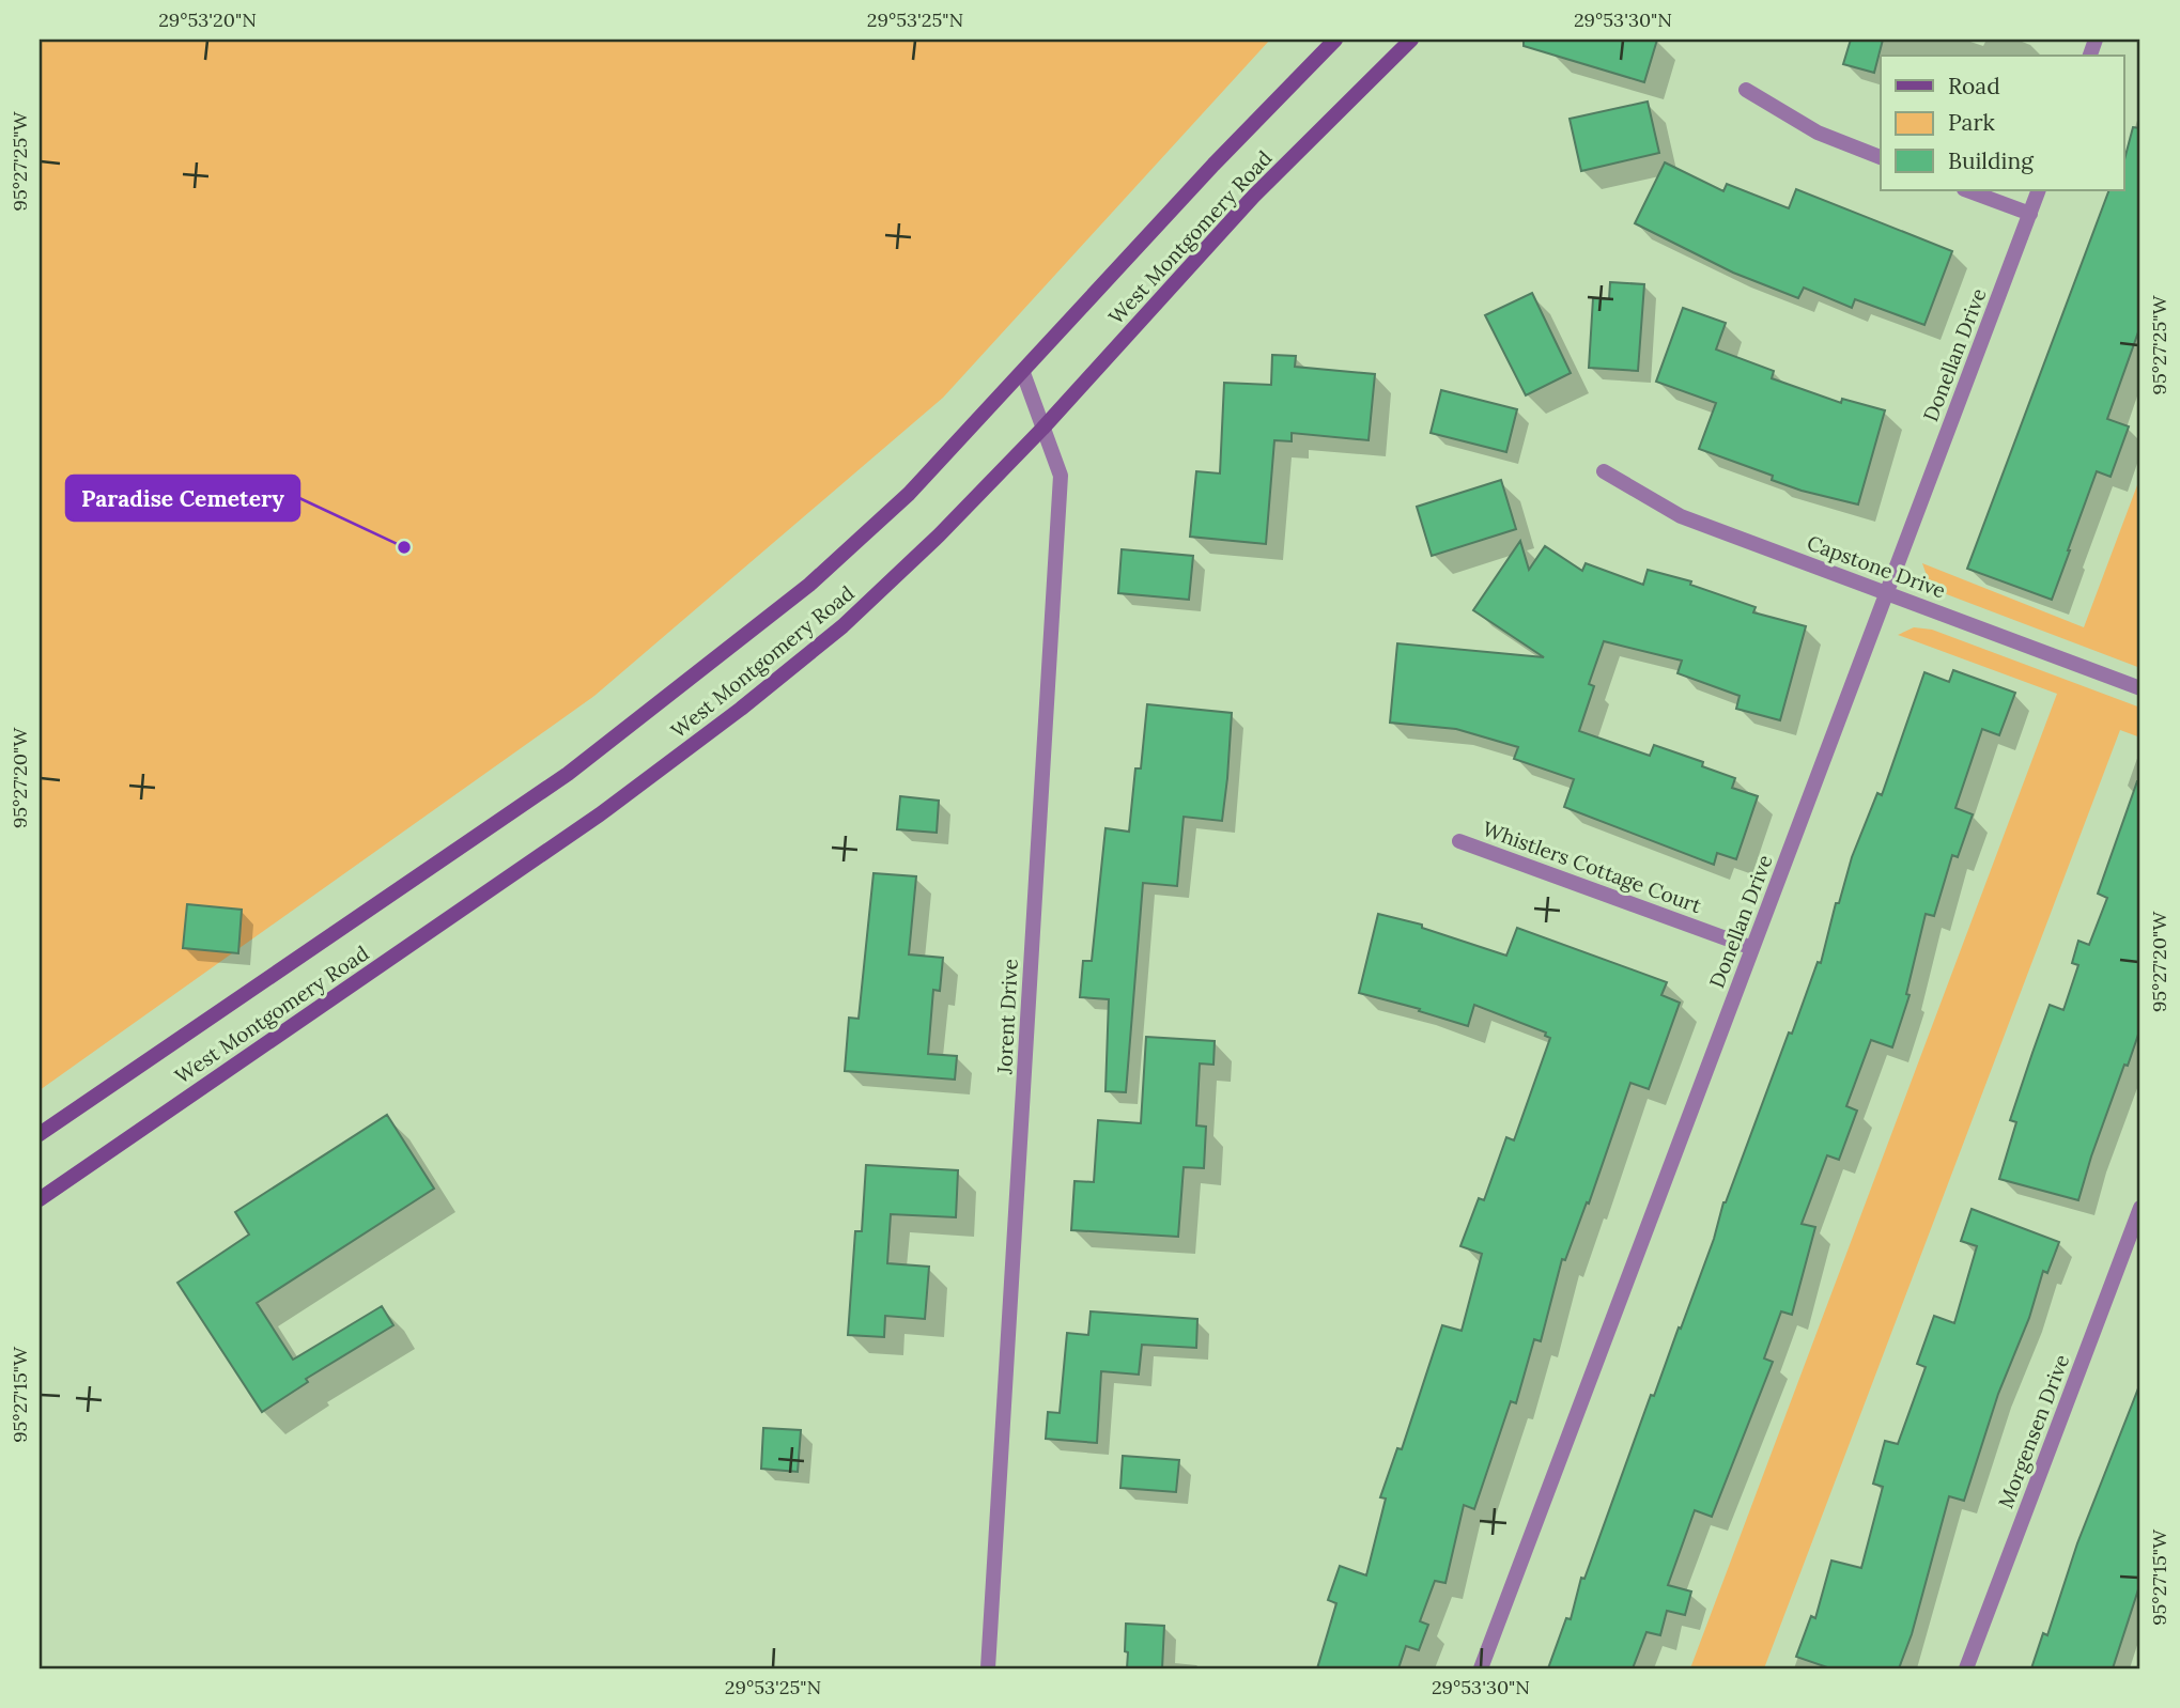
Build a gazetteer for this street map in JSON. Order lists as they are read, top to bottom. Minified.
{"streets":{"main road":["West Montgomery Road"],"street":["Donellan Drive","Capstone Drive","Whistlers Cottage Court","Jorent Drive","Morgensen Drive"]},"crossings":[["West Montgomery Road","Jorent Drive"],["Donellan Drive","Capstone Drive"],["Donellan Drive","Whistlers Cottage Court"]],"places":["Paradise Cemetery"],"legend":["Road","Park","Building"],"coordinates":["29°53'20\"N","29°53'25\"N","29°53'30\"N","95°27'25\"W","95°27'20\"W","95°27'15\"W"]}
